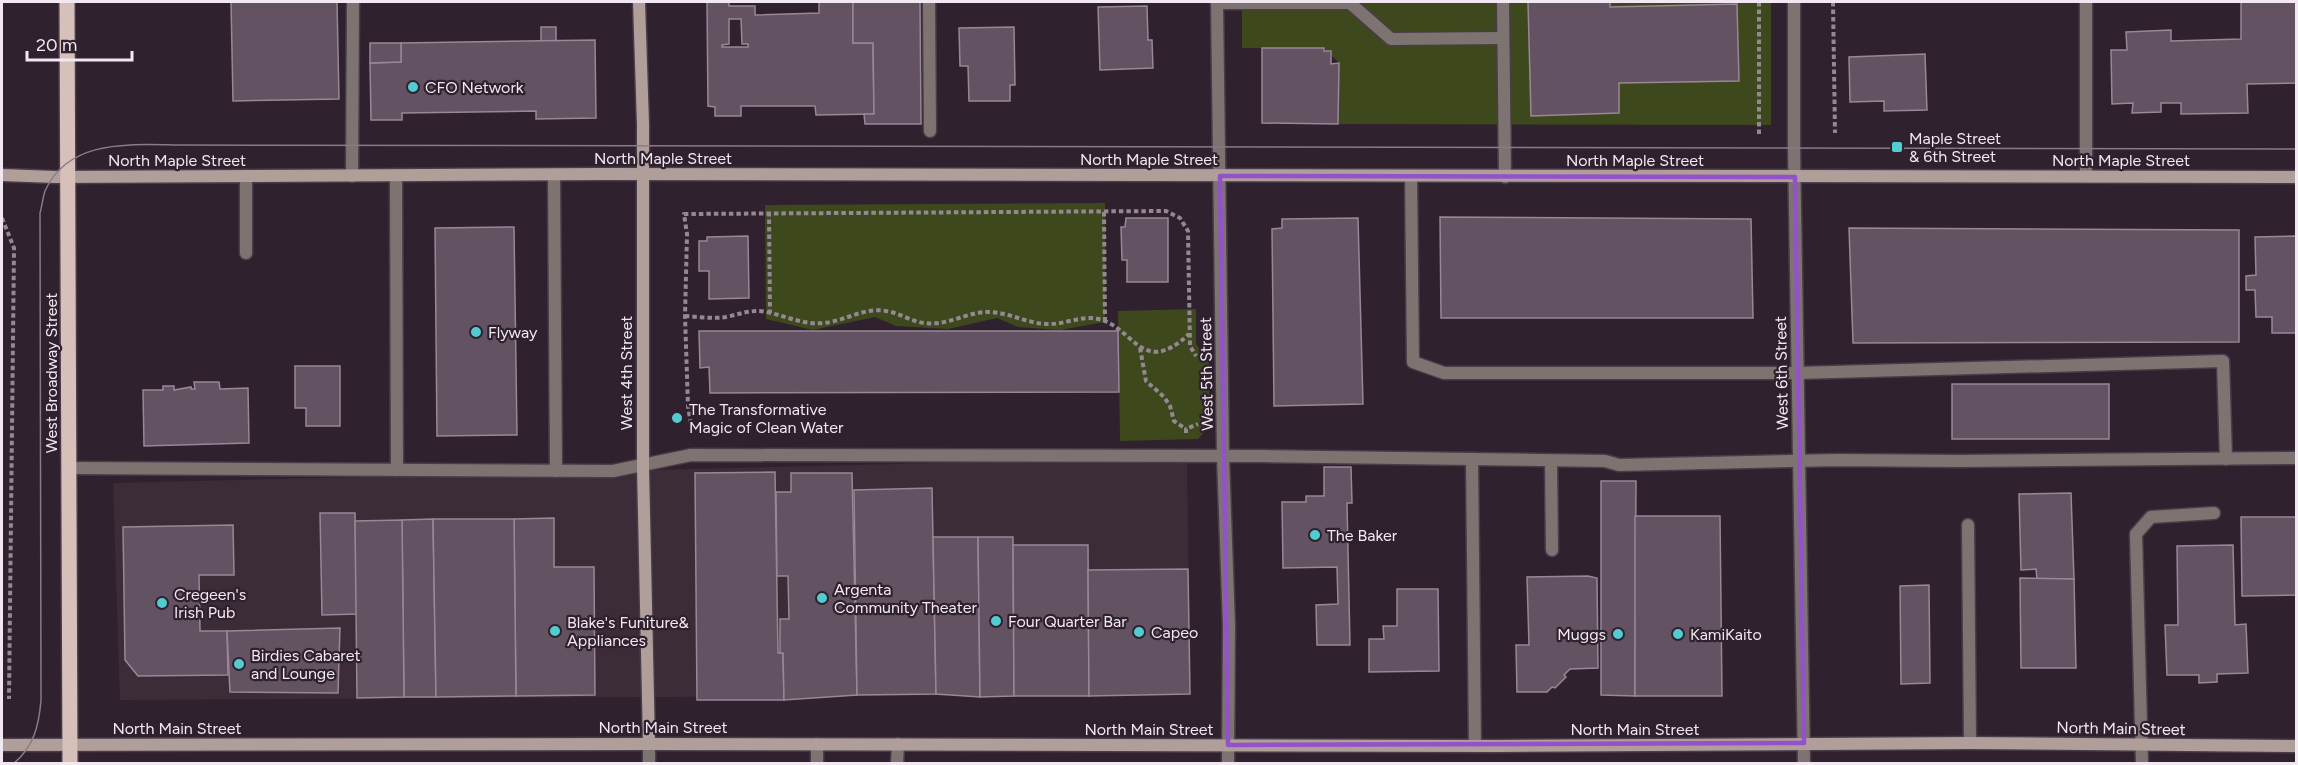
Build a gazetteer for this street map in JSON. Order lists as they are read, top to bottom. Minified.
{"streets":{"main road":["West Broadway Street"],"street":["North Maple Street","West 4th Street","West 6th Street","West 5th Street","North Main Street"]},"crossings":[["North Maple Street","West Broadway Street"],["North Maple Street","West 4th Street"],["North Maple Street","West 6th Street"],["North Maple Street","West 5th Street"],["West Broadway Street","North Main Street"],["West 4th Street","North Main Street"],["West 6th Street","North Main Street"],["West 5th Street","North Main Street"]],"places":{"other":["CFO Network","Flyway","The Transformative Magic of Clean Water","The Baker","Argenta Community Theater","Cregeen's Irish Pub","Four Quarter Bar","Blake's Funiture& Appliances","Capeo","Muggs","KamiKaito","Birdies Cabaret and Lounge"],"transit":["Maple Street & 6th Street"]},"scale_bar":"20 m"}
